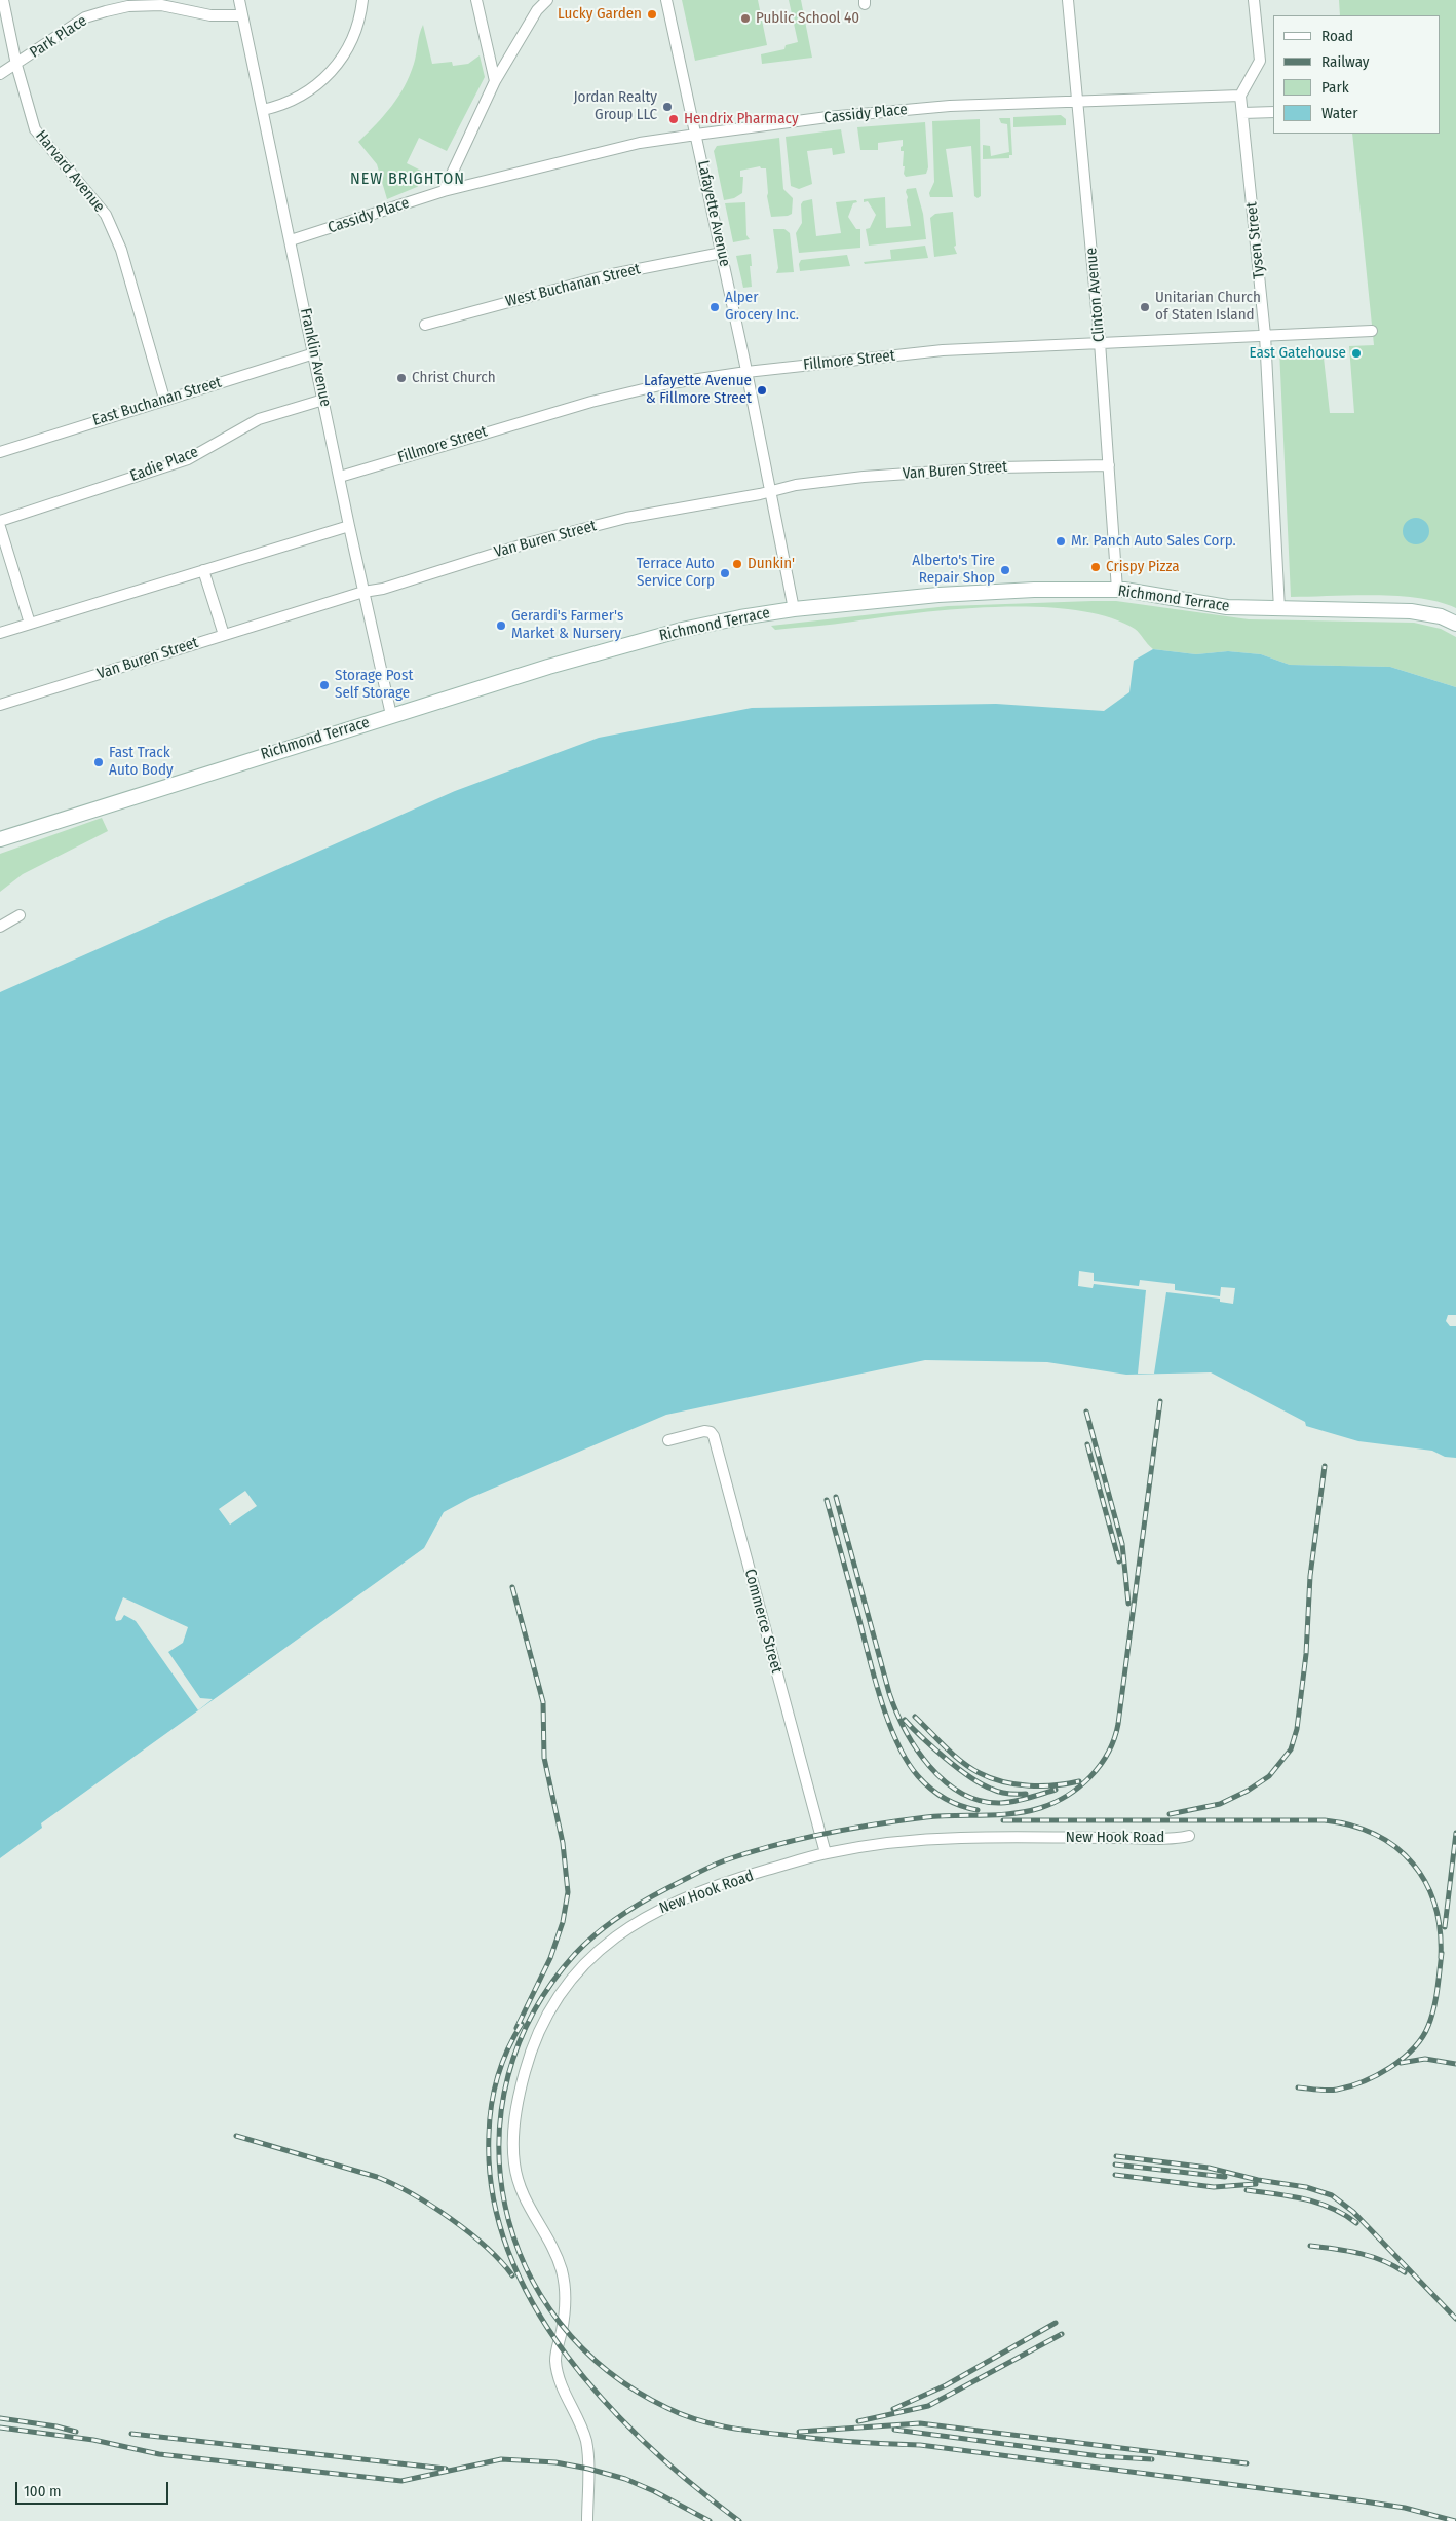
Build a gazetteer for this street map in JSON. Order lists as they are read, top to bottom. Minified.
{"streets":{"main road":["Richmond Terrace"],"street":["Park Place","Cassidy Place","Harvard Avenue","Lafayette Avenue","Tysen Street","West Buchanan Street","Clinton Avenue","Franklin Avenue","Fillmore Street","East Buchanan Street","Eadie Place","Van Buren Street","Commerce Street","New Hook Road"]},"crossings":[["Park Place","Harvard Avenue"],["Park Place","Franklin Avenue"],["Cassidy Place","Lafayette Avenue"],["Cassidy Place","Tysen Street"],["Cassidy Place","Clinton Avenue"],["Cassidy Place","Franklin Avenue"],["Harvard Avenue","East Buchanan Street"],["Lafayette Avenue","West Buchanan Street"],["Lafayette Avenue","Fillmore Street"],["Lafayette Avenue","Van Buren Street"],["Lafayette Avenue","Richmond Terrace"],["Tysen Street","Fillmore Street"],["Tysen Street","Richmond Terrace"],["Clinton Avenue","Fillmore Street"],["Clinton Avenue","Van Buren Street"],["Clinton Avenue","Richmond Terrace"],["Franklin Avenue","Fillmore Street"],["Franklin Avenue","East Buchanan Street"],["Franklin Avenue","Eadie Place"],["Franklin Avenue","Van Buren Street"],["Franklin Avenue","Richmond Terrace"],["Commerce Street","New Hook Road"]],"districts":["NEW BRIGHTON"],"places":["Lucky Garden","Public School 40","Jordan Realty Group LLC","Hendrix Pharmacy","Alper Grocery Inc.","Unitarian Church of Staten Island","East Gatehouse","Christ Church","Lafayette Avenue & Fillmore Street","Mr. Panch Auto Sales Corp.","Dunkin'","Crispy Pizza","Alberto's Tire Repair Shop","Terrace Auto Service Corp","Gerardi's Farmer's Market & Nursery","Storage Post Self Storage","Fast Track Auto Body"],"legend":["Road","Railway","Park","Water"],"scale_bar":"100 m"}
